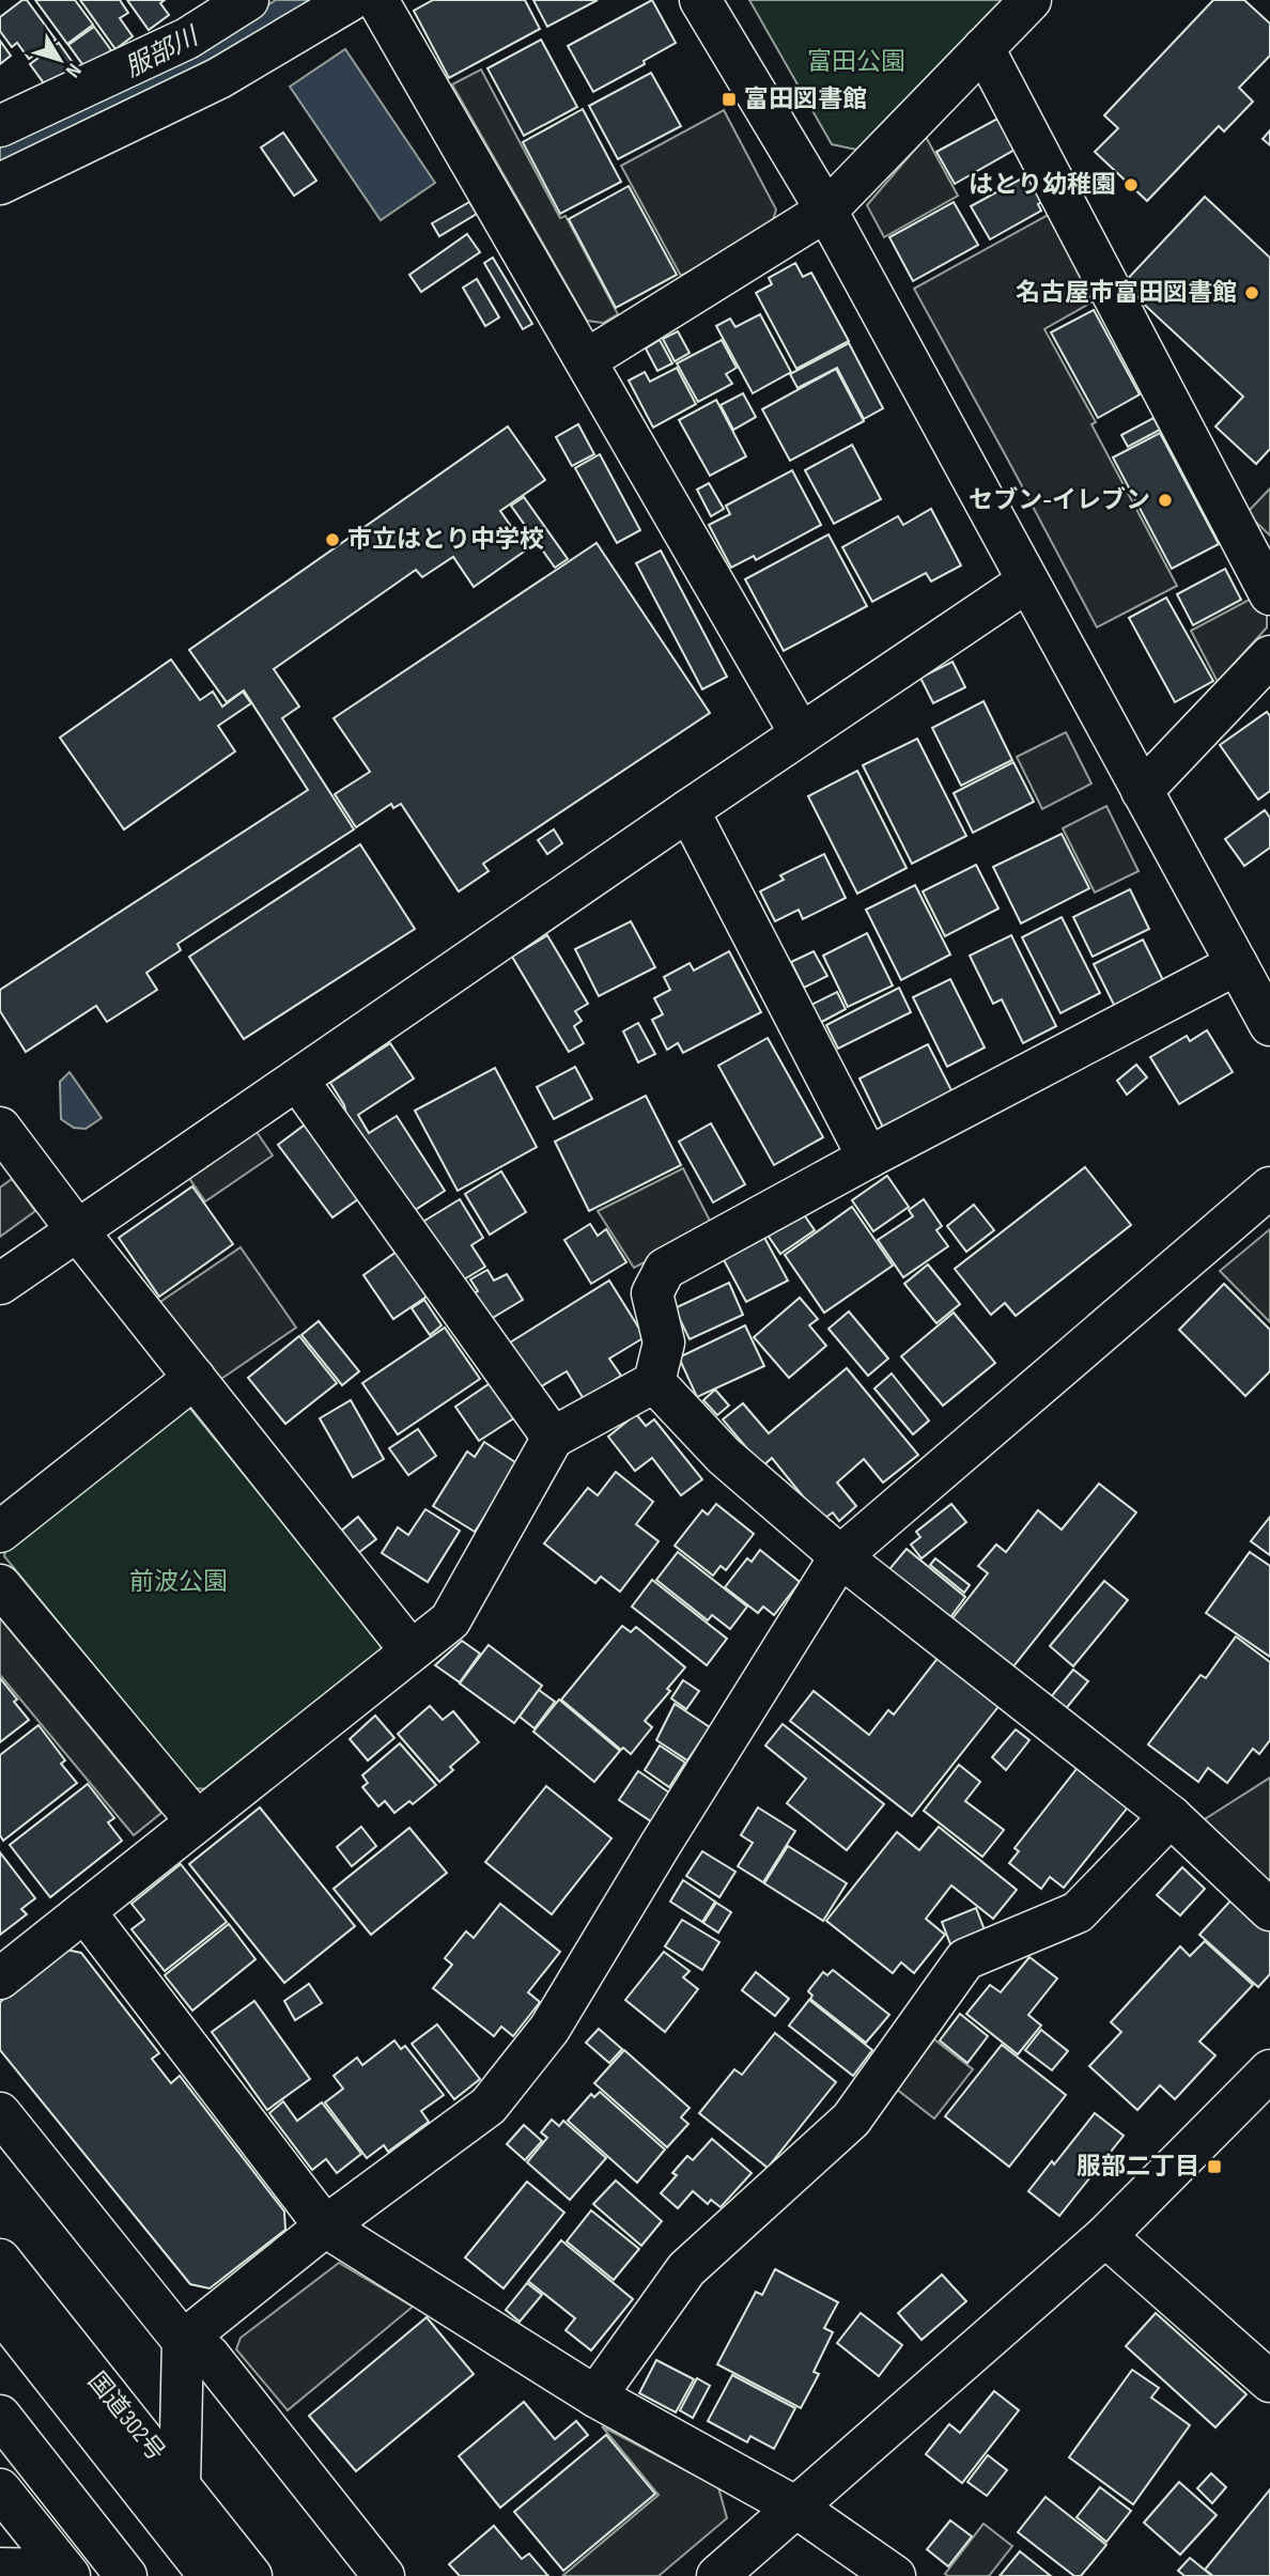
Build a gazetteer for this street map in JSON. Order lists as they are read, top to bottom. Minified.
{"streets":{"main road":["国道302号"]},"water":["服部川"],"parks":["富田公園","前波公園"],"places":{"transit":["富田図書館","服部二丁目"],"other":["はとり幼稚園","名古屋市富田図書館","セブン-イレブン","市立はとり中学校"]},"north":"bottom right"}
